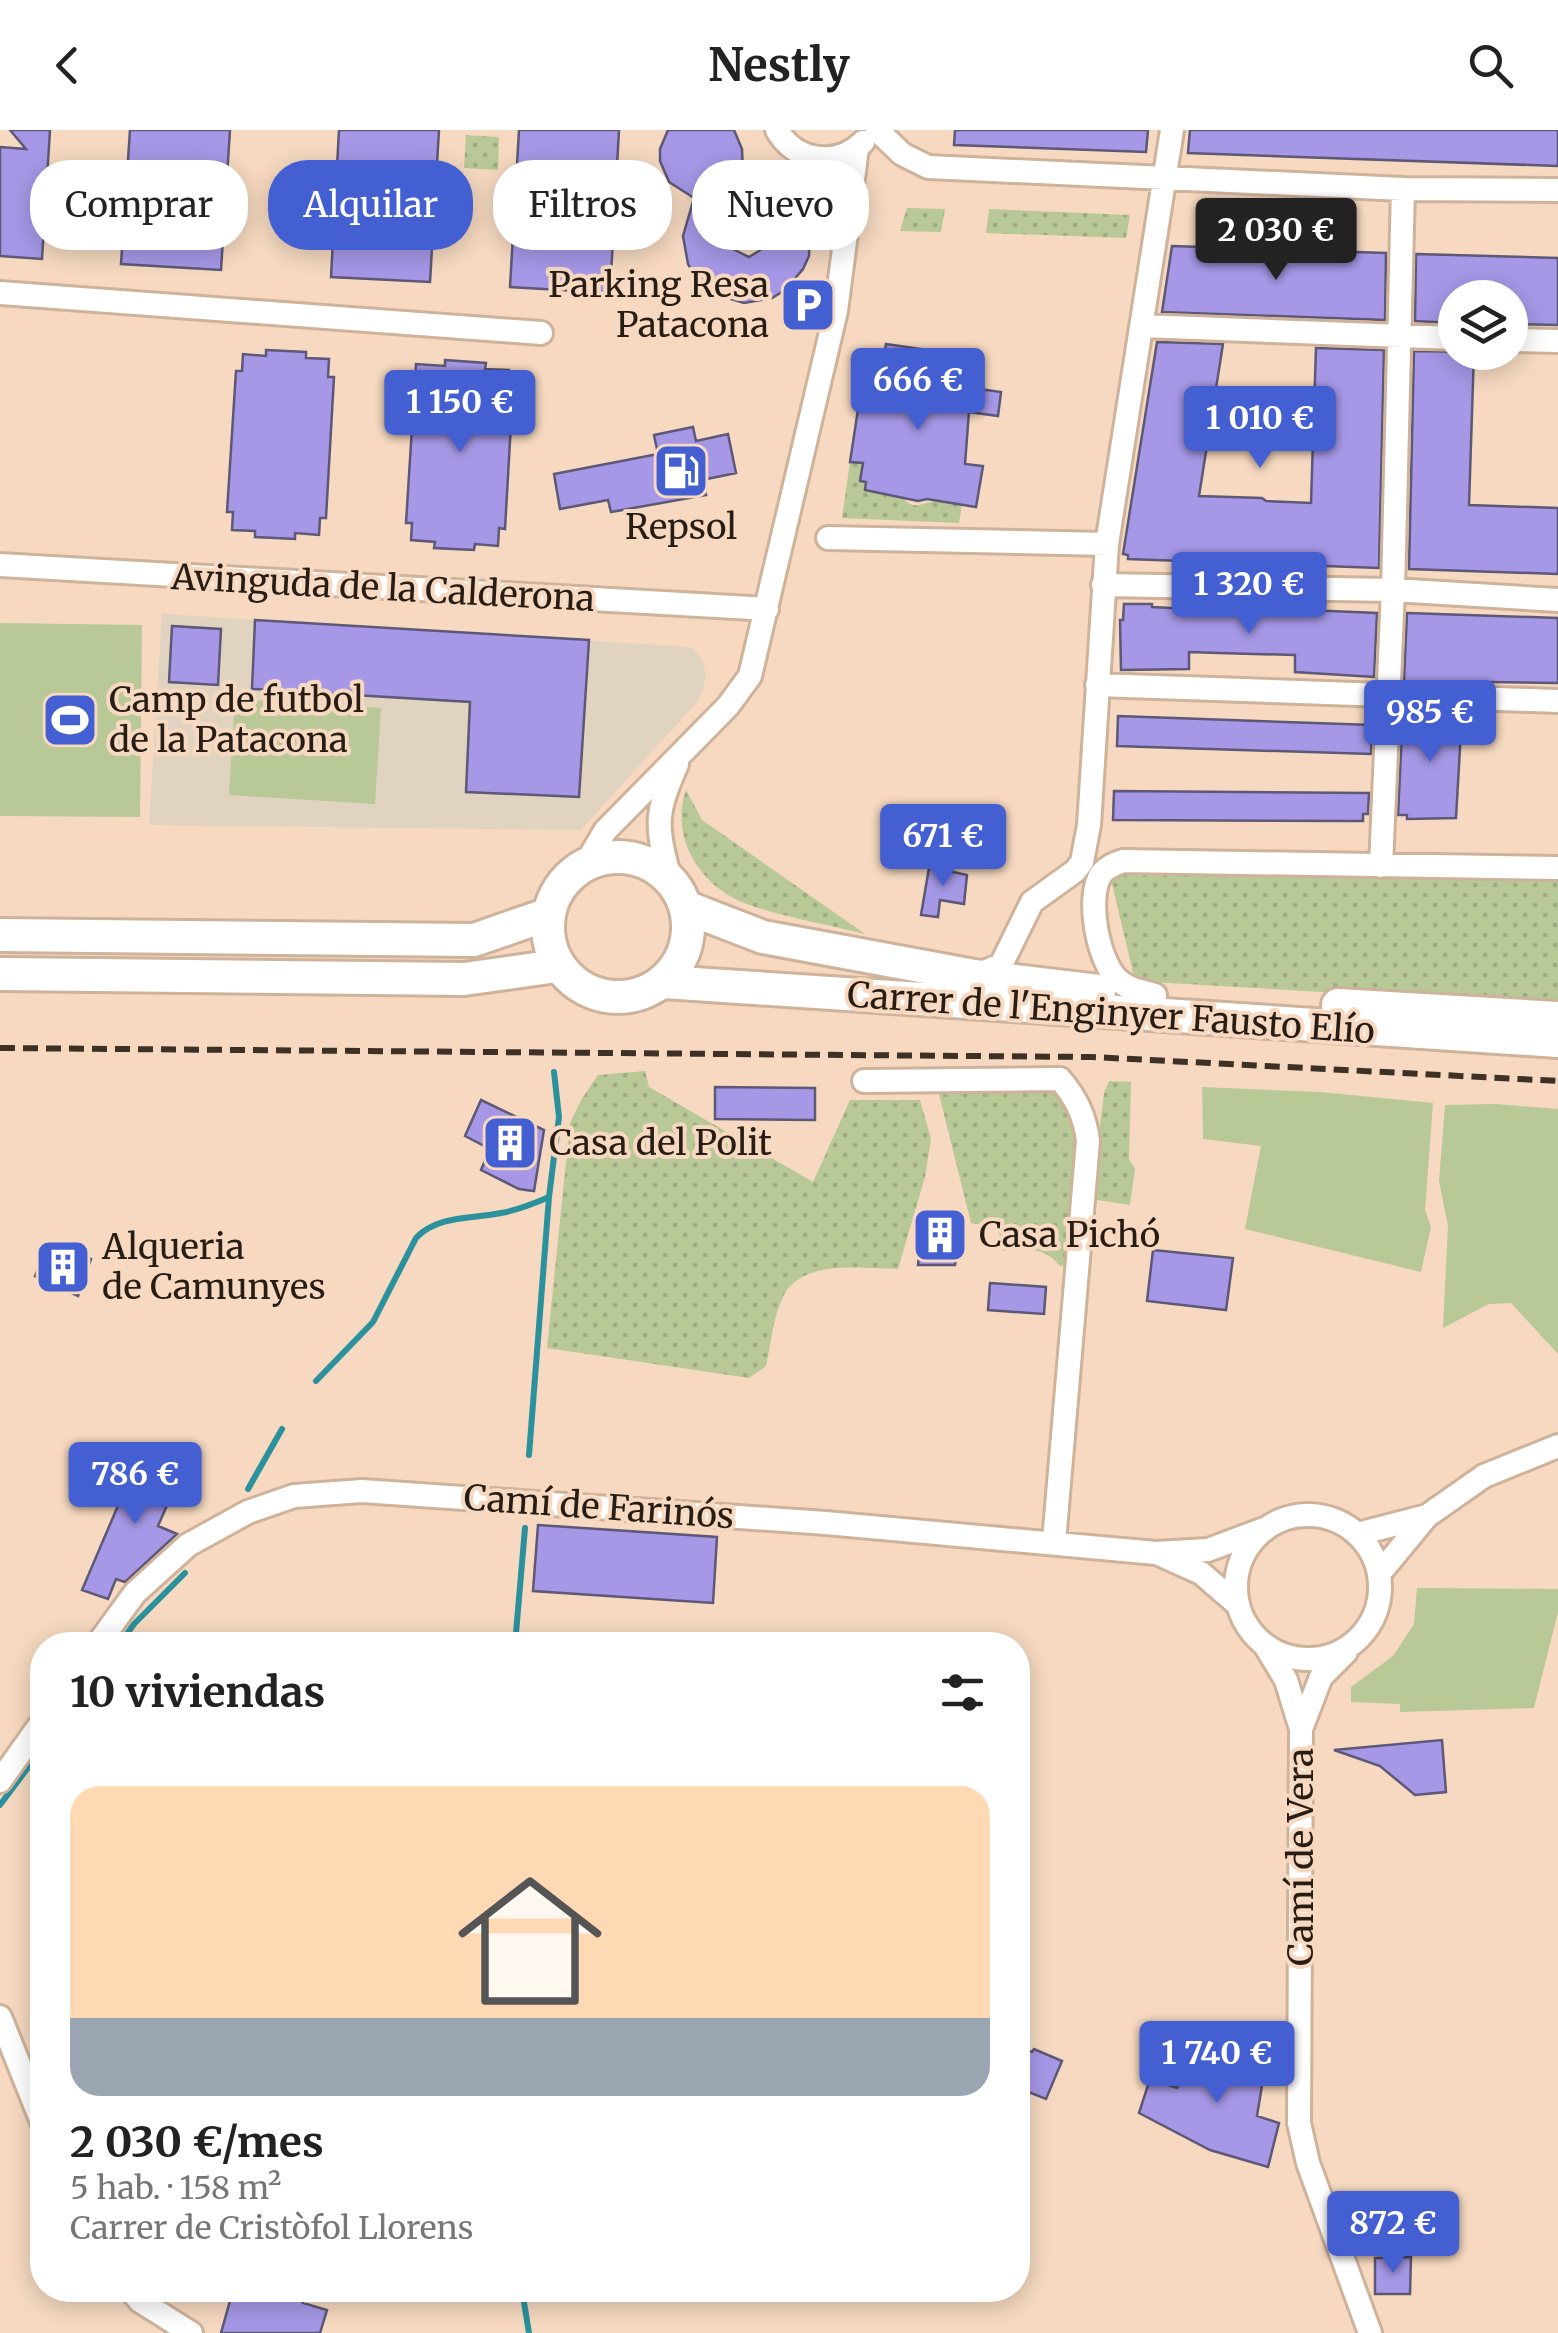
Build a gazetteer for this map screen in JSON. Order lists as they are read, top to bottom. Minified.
{"streets":{"main road":["Carrer de l'Enginyer Fausto Elío"],"street":["Avinguda de la Calderona","Camí de Farinós","Camí de Vera"]},"crossings":[["Camí de Farinós","Camí de Vera"]],"places":{"parking":["Parking Resa Patacona"],"fuel station":["Repsol"],"sports":["Camp de futbol de la Patacona"],"building":["Casa del Polit","Casa Pichó","Alqueria de Camunyes"]},"page":{"header":"Nestly","chip":["Comprar","Alquilar","Filtros","Nuevo"],"price":["2 030 €","666 €","1 150 €","1 010 €","1 320 €","985 €","671 €","786 €","1 740 €","872 €"],"heading":"10 viviendas","list":[{"name":"2 030 €/mes","note":"5 hab. · 158 m² · Carrer de Cristòfol Llorens"}]}}
